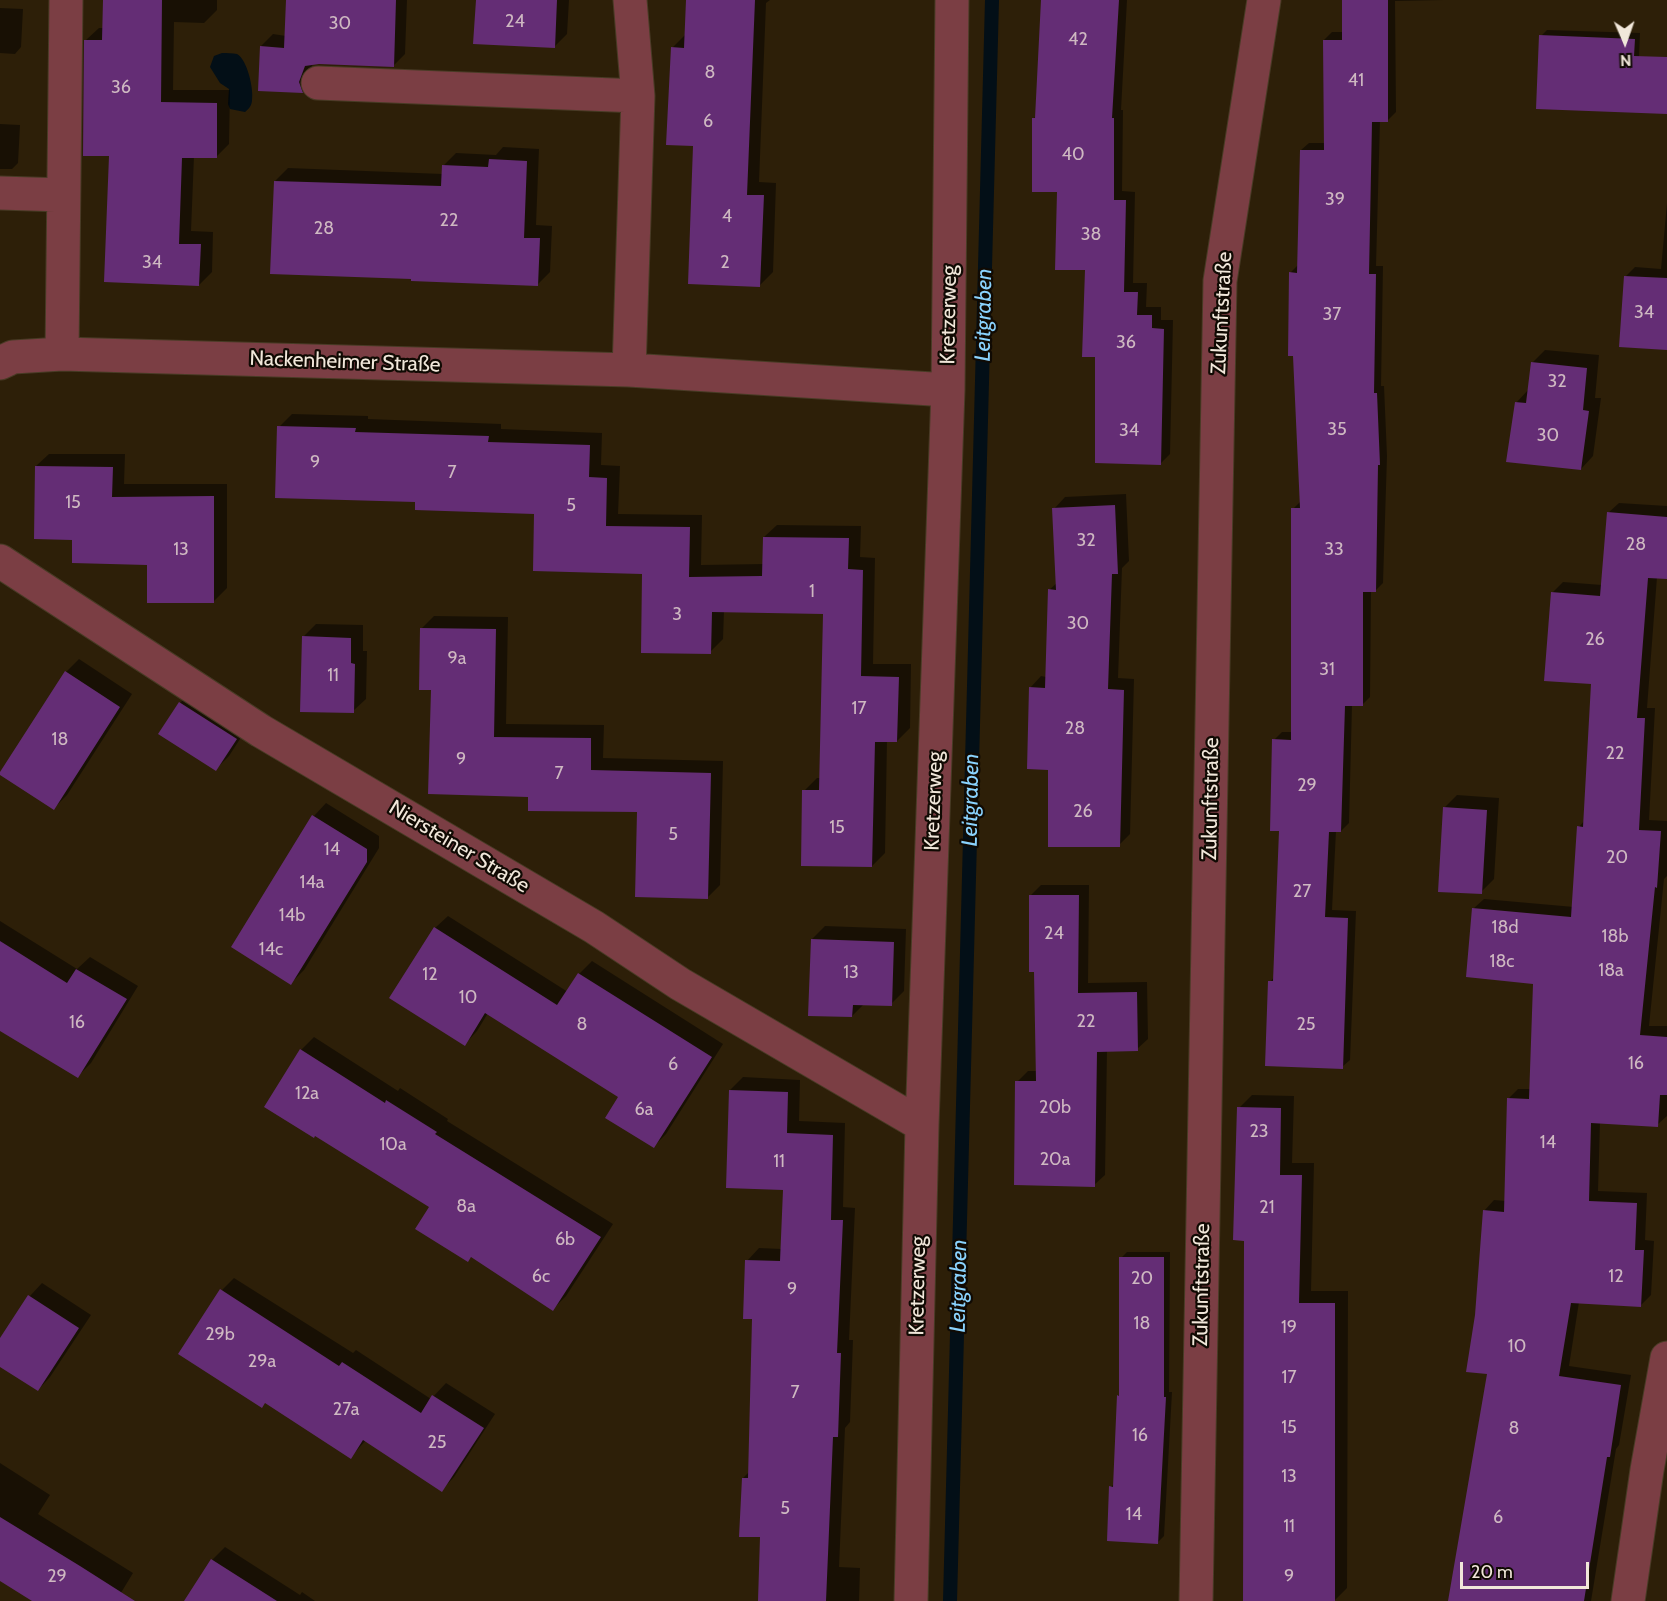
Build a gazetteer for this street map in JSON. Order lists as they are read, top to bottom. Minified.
{"streets":{"street":["Zukunftstraße","Kretzerweg","Nackenheimer Straße","Niersteiner Straße"]},"crossings":[["Kretzerweg","Nackenheimer Straße"],["Kretzerweg","Niersteiner Straße"]],"water":["Leitgraben"],"house_numbers":["24","30","42","8","41","36","6","40","39","4","22","28","38","34","2","34","37","36","32","35","34","30","9","7","15","5","32","28","13","33","1","3","30","26","9a","31","11","17","28","18","22","9","7","29","26","15","5","14","20","14a","27","14b","18d","24","18b","14c","18c","18a","13","12","10","22","16","8","25","16","6","12a","20b","6a","23","14","10a","20a","11","8a","21","6b","6c","12","20","9","18","19","29b","10","29a","17","7","27a","15","8","16","25","13","5","14","6","11","29","9"],"scale_bar":"20 m","north":"bottom"}
